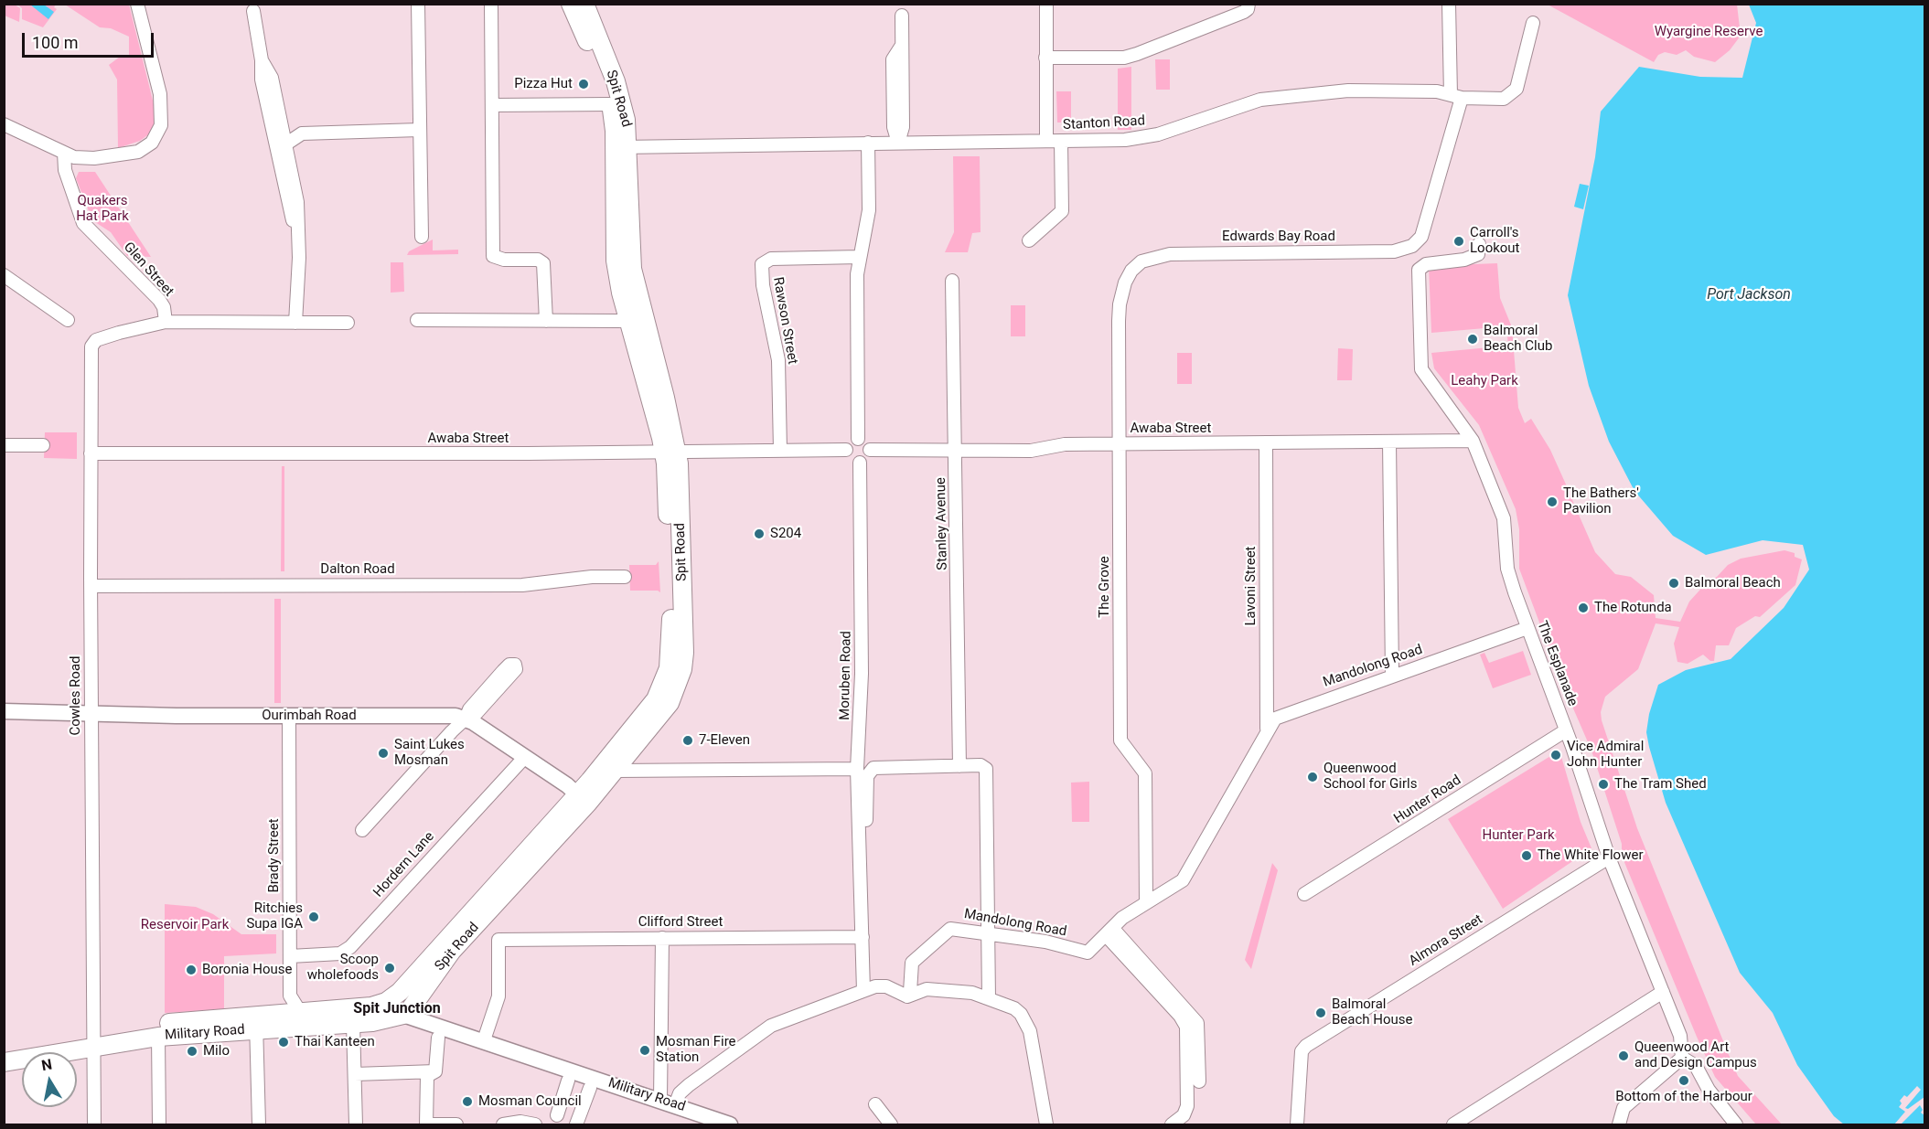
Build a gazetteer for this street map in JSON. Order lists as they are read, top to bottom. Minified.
{"streets":{"highway":["Spit Road","Military Road"],"main road":["Ourimbah Road"],"street":["Stanton Road","Edwards Bay Road","Glen Street","Rawson Street","Awaba Street","Stanley Avenue","Dalton Road","Lavoni Street","The Grove","The Esplanade","Mandolong Road","Moruben Road","Cowles Road","Hunter Road","Brady Street","Hordern Lane","Clifford Street","Almora Street"]},"crossings":[["Spit Road","Stanton Road"],["Spit Road","Awaba Street"],["Spit Road","Ourimbah Road"],["Spit Road","Military Road"],["Stanton Road","Edwards Bay Road"],["Edwards Bay Road","The Grove"],["Glen Street","Cowles Road"],["Rawson Street","Awaba Street"],["Awaba Street","Stanley Avenue"],["Awaba Street","Lavoni Street"],["Awaba Street","The Grove"],["Awaba Street","The Esplanade"],["Awaba Street","Moruben Road"],["Awaba Street","Cowles Road"],["Stanley Avenue","Moruben Road"],["Dalton Road","Cowles Road"],["Lavoni Street","Mandolong Road"],["The Grove","Mandolong Road"],["The Esplanade","Mandolong Road"],["The Esplanade","Hunter Road"],["The Esplanade","Almora Street"],["Moruben Road","Clifford Street"],["Cowles Road","Ourimbah Road"],["Cowles Road","Military Road"],["Ourimbah Road","Brady Street"],["Ourimbah Road","Hordern Lane"],["Brady Street","Hordern Lane"],["Clifford Street","Military Road"]],"districts":["Spit Junction"],"water":["Port Jackson"],"parks":["Wyargine Reserve","Quakers Hat Park","Leahy Park","Hunter Park","Reservoir Park"],"places":["Pizza Hut","Carroll's Lookout","Balmoral Beach Club","The Bathers' Pavilion","S204","Balmoral Beach","The Rotunda","7-Eleven","Saint Lukes Mosman","Vice Admiral John Hunter","Queenwood School for Girls","The Tram Shed","The White Flower","Ritchies Supa IGA","Scoop wholefoods","Boronia House","Balmoral Beach House","Thai Kanteen","Mosman Fire Station","Milo","Queenwood Art and Design Campus","Bottom of the Harbour","Mosman Council"],"scale_bar":"100 m","north":"top"}
